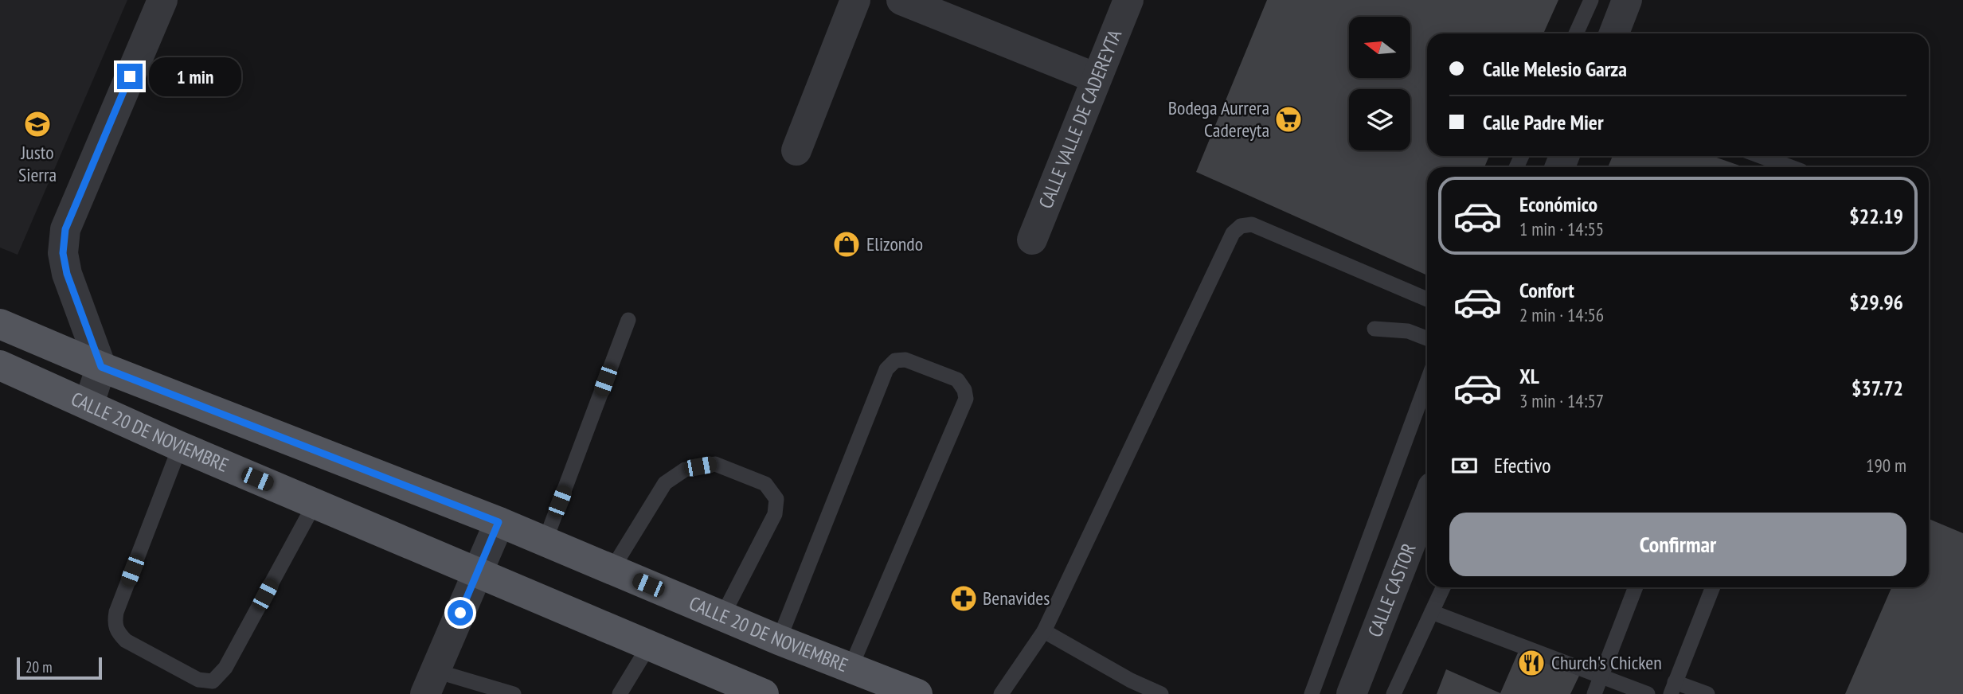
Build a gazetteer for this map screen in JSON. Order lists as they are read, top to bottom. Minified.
{"streets":{"main road":["CALLE 20 DE NOVIEMBRE"],"street":["CALLE VALLE DE CADEREYTA","CALLE CASTOR"]},"places":{"supermarket":["Bodega Aurrera Cadereyta"],"school or university":["Justo Sierra"],"shop":["Elizondo"],"pharmacy":["Benavides"],"restaurant":["Church's Chicken"]},"scale_bar":"20 m","north":"left","page":{"banner":["Calle Melesio Garza","Calle Padre Mier"],"bubble":"1 min","list":[{"name":"Económico","note":"1 min · 14:55","value":"$22.19"},{"name":"Confort","note":"2 min · 14:56","value":"$29.96"},{"name":"XL","note":"3 min · 14:57","value":"$37.72"}],"pay":["Efectivo","190 m"],"buttons":"Confirmar","scale":"20 m"}}
